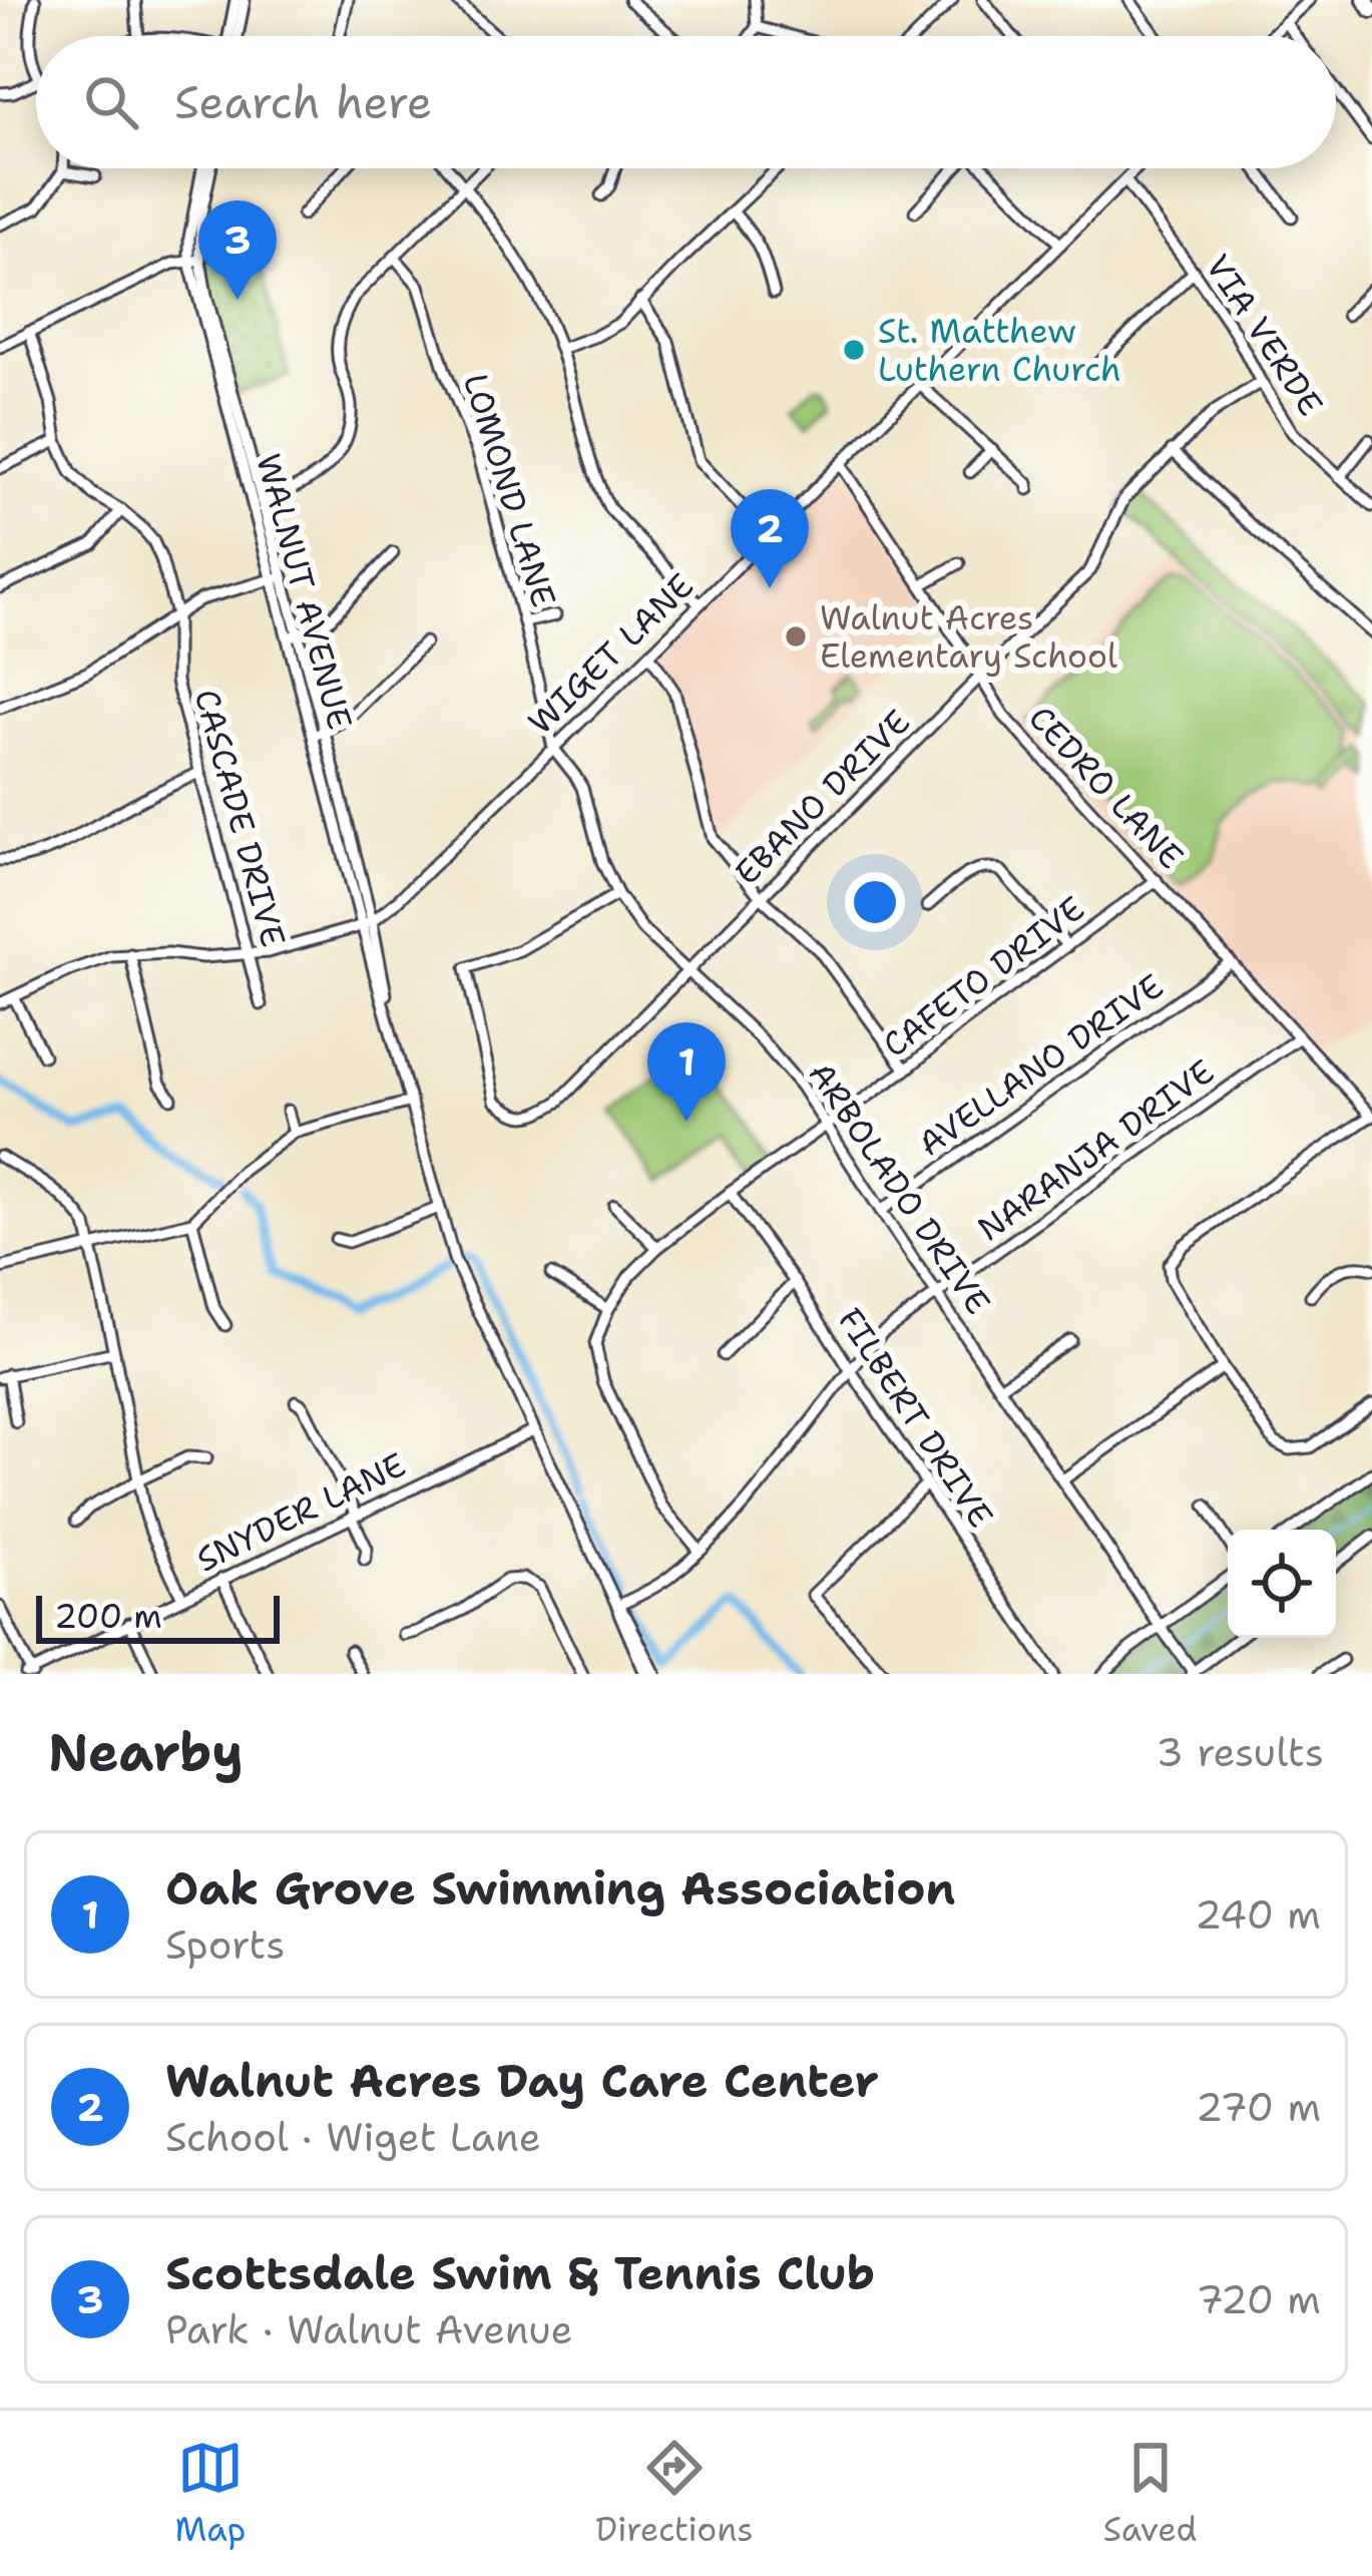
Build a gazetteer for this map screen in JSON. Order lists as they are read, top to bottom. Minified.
{"streets":{"street":["VIA VERDE","LOMOND LANE","WALNUT AVENUE","WIGET LANE","CEDRO LANE","EBANO DRIVE","CASCADE DRIVE","CAFETO DRIVE","AVELLANO DRIVE","NARANJA DRIVE","ARBOLADO DRIVE","FILBERT DRIVE","SNYDER LANE"]},"crossings":[["VIA VERDE","WIGET LANE"],["VIA VERDE","EBANO DRIVE"],["LOMOND LANE","WIGET LANE"],["LOMOND LANE","ARBOLADO DRIVE"],["WALNUT AVENUE","WIGET LANE"],["WALNUT AVENUE","NARANJA DRIVE"],["WALNUT AVENUE","SNYDER LANE"],["WIGET LANE","CEDRO LANE"],["WIGET LANE","CASCADE DRIVE"],["WIGET LANE","ARBOLADO DRIVE"],["CEDRO LANE","EBANO DRIVE"],["CEDRO LANE","CAFETO DRIVE"],["CEDRO LANE","AVELLANO DRIVE"],["CEDRO LANE","NARANJA DRIVE"],["EBANO DRIVE","ARBOLADO DRIVE"],["CAFETO DRIVE","NARANJA DRIVE"],["CAFETO DRIVE","ARBOLADO DRIVE"],["CAFETO DRIVE","FILBERT DRIVE"],["AVELLANO DRIVE","ARBOLADO DRIVE"],["NARANJA DRIVE","ARBOLADO DRIVE"],["NARANJA DRIVE","FILBERT DRIVE"]],"places":["St. Matthew Luthern Church","Walnut Acres Elementary School"],"scale_bar":"200 m","page":{"search":"Search here","pins":["3","2","1"],"scale":"200 m","heading":["Nearby","3 results"],"list":[{"mark":"1","name":"Oak Grove Swimming Association","note":"Sports","value":"240 m"},{"mark":"2","name":"Walnut Acres Day Care Center","note":"School · Wiget Lane","value":"270 m"},{"mark":"3","name":"Scottsdale Swim & Tennis Club","note":"Park · Walnut Avenue","value":"720 m"}],"nav":["Map","Directions","Saved"]}}
